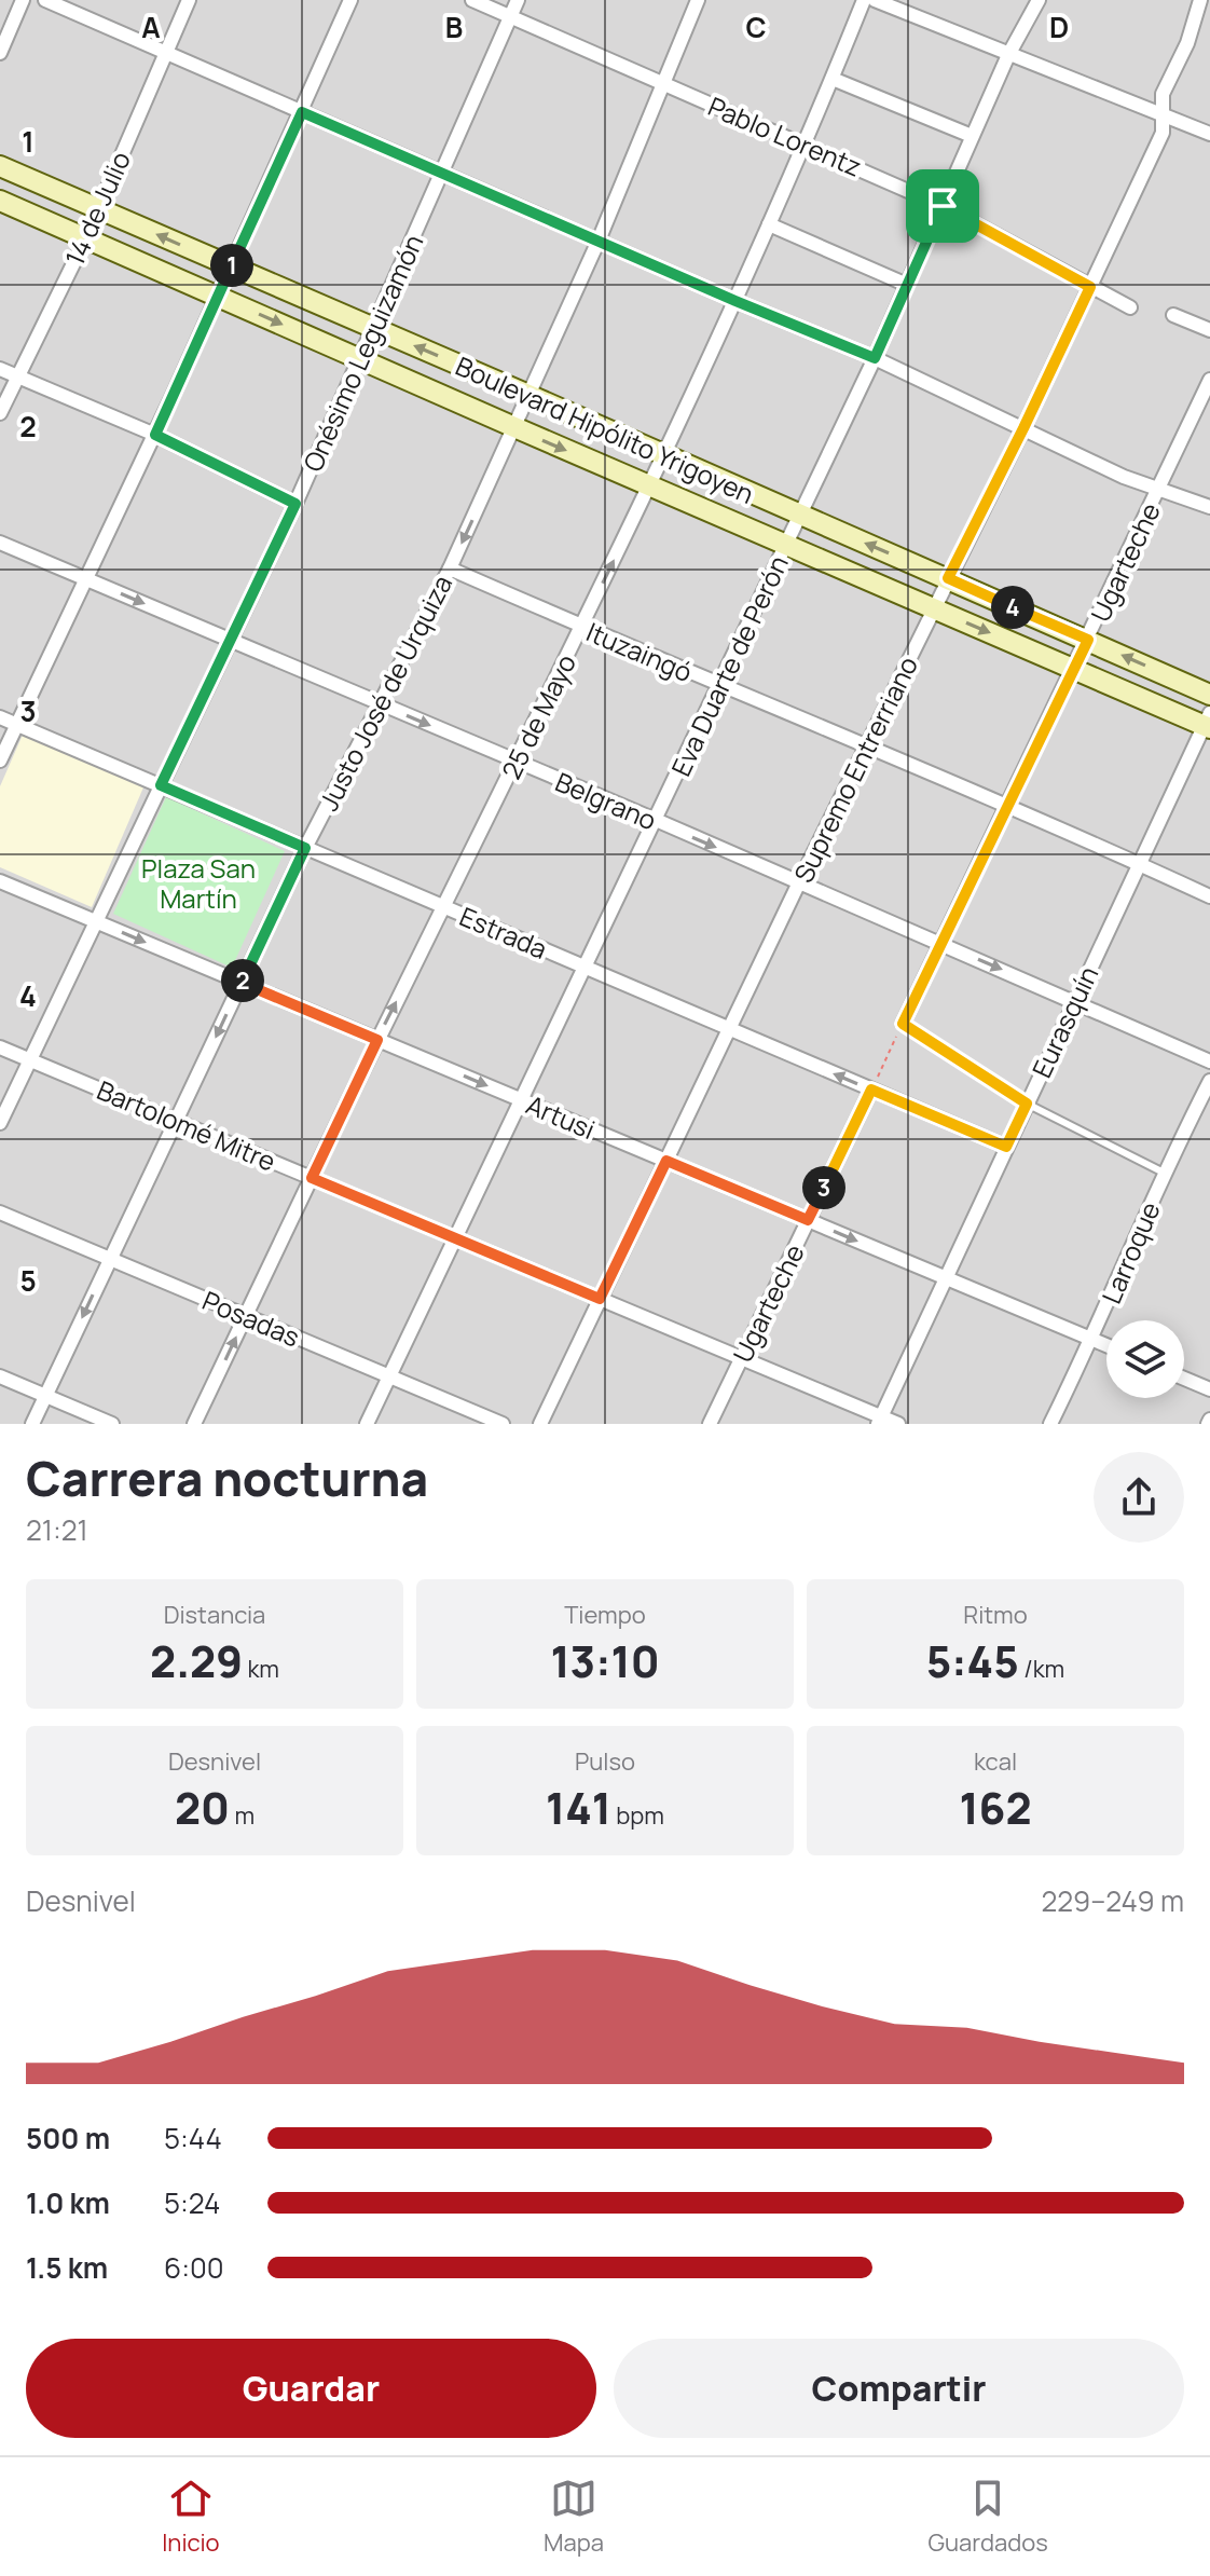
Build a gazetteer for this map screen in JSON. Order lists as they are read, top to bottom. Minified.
{"streets":{"main road":["Boulevard Hipólito Yrigoyen"],"street":["Pablo Lorentz","14 de Julio","Onésimo Leguizamón","Ugarteche","Ituzaingó","Eva Duarte de Perón","Justo José de Urquiza","25 de Mayo","Supremo Entrerriano","Belgrano","Estrada","Eurasquín","Artusi","Bartolomé Mitre","Larroque","Posadas"]},"crossings":[["Pablo Lorentz","Onésimo Leguizamón"],["Pablo Lorentz","Eva Duarte de Perón"],["Pablo Lorentz","Justo José de Urquiza"],["Pablo Lorentz","25 de Mayo"],["Pablo Lorentz","Supremo Entrerriano"],["14 de Julio","Boulevard Hipólito Yrigoyen"],["Onésimo Leguizamón","Boulevard Hipólito Yrigoyen"],["Onésimo Leguizamón","Belgrano"],["Onésimo Leguizamón","Estrada"],["Onésimo Leguizamón","Artusi"],["Onésimo Leguizamón","Bartolomé Mitre"],["Boulevard Hipólito Yrigoyen","Ugarteche"],["Boulevard Hipólito Yrigoyen","Eva Duarte de Perón"],["Boulevard Hipólito Yrigoyen","Justo José de Urquiza"],["Boulevard Hipólito Yrigoyen","25 de Mayo"],["Boulevard Hipólito Yrigoyen","Supremo Entrerriano"],["Boulevard Hipólito Yrigoyen","Eurasquín"],["Ugarteche","Ituzaingó"],["Ugarteche","Belgrano"],["Ugarteche","Estrada"],["Ugarteche","Artusi"],["Ugarteche","Bartolomé Mitre"],["Ituzaingó","Eva Duarte de Perón"],["Ituzaingó","Justo José de Urquiza"],["Ituzaingó","25 de Mayo"],["Ituzaingó","Supremo Entrerriano"],["Ituzaingó","Eurasquín"],["Eva Duarte de Perón","Belgrano"],["Eva Duarte de Perón","Estrada"],["Eva Duarte de Perón","Artusi"],["Eva Duarte de Perón","Bartolomé Mitre"],["Eva Duarte de Perón","Posadas"],["Justo José de Urquiza","Belgrano"],["Justo José de Urquiza","Estrada"],["Justo José de Urquiza","Artusi"],["Justo José de Urquiza","Bartolomé Mitre"],["Justo José de Urquiza","Posadas"],["25 de Mayo","Belgrano"],["25 de Mayo","Estrada"],["25 de Mayo","Artusi"],["25 de Mayo","Bartolomé Mitre"],["25 de Mayo","Posadas"],["Supremo Entrerriano","Belgrano"],["Supremo Entrerriano","Estrada"],["Supremo Entrerriano","Artusi"],["Supremo Entrerriano","Bartolomé Mitre"],["Belgrano","Eurasquín"],["Estrada","Eurasquín"],["Eurasquín","Artusi"],["Eurasquín","Bartolomé Mitre"],["Artusi","Larroque"]],"one_way":["Belgrano","Artusi"],"parks":["Plaza San Martín"],"page":{"pins":["1","4","2","3"],"heading":["Carrera nocturna","21:21"],"stats":[["Distancia","2.29 km"],["Tiempo","13:10"],["Ritmo","5:45 /km"],["Desnivel","20 m"],["Pulso","141 bpm"],["kcal","162"]],"chart":["Desnivel","229–249 m"],"list":[{"name":"500 m","note":"5:44"},{"name":"1.0 km","note":"5:24"},{"name":"1.5 km","note":"6:00"}],"buttons":["Guardar","Compartir"],"tabs":["Inicio","Mapa","Guardados"]},"grid":{"columns":["A","B","C","D"],"rows":["1","2","3","4","5"]}}
